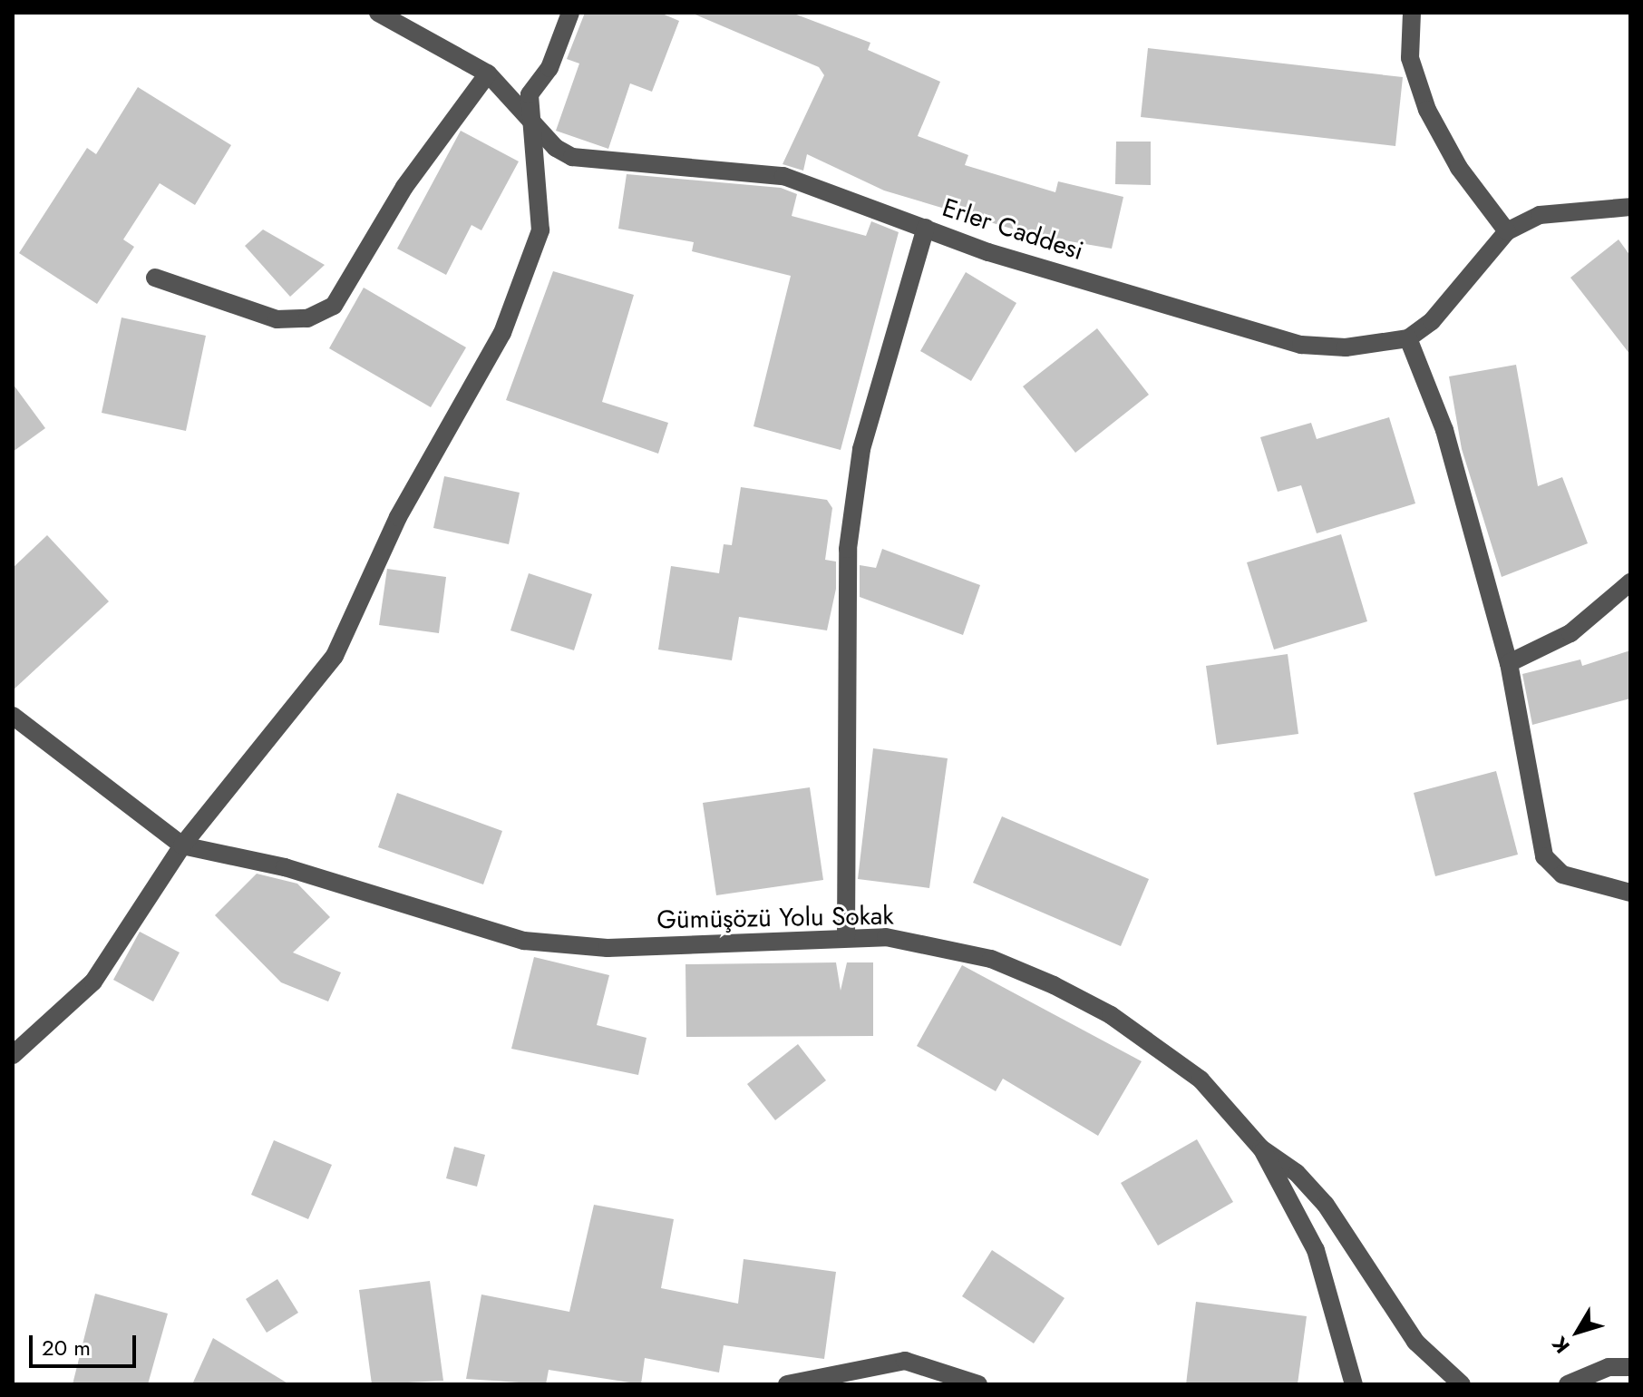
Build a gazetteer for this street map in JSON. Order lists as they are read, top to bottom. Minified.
{"streets":{"street":["Erler Caddesi","Gümüşözü Yolu Sokak"]},"scale_bar":"20 m","north":"bottom left"}
